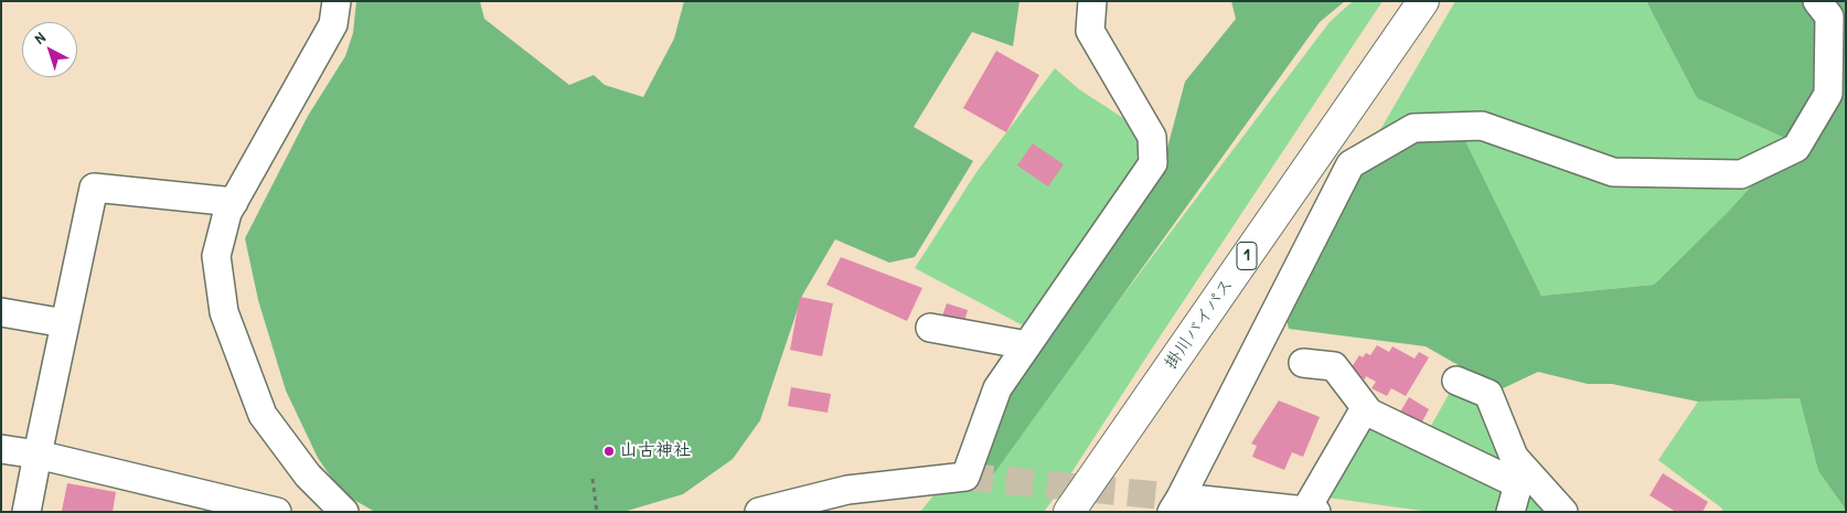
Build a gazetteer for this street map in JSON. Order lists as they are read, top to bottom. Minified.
{"streets":{"highway":["1","掛川バイパス"]},"places":["山古神社"],"north":"top left"}
